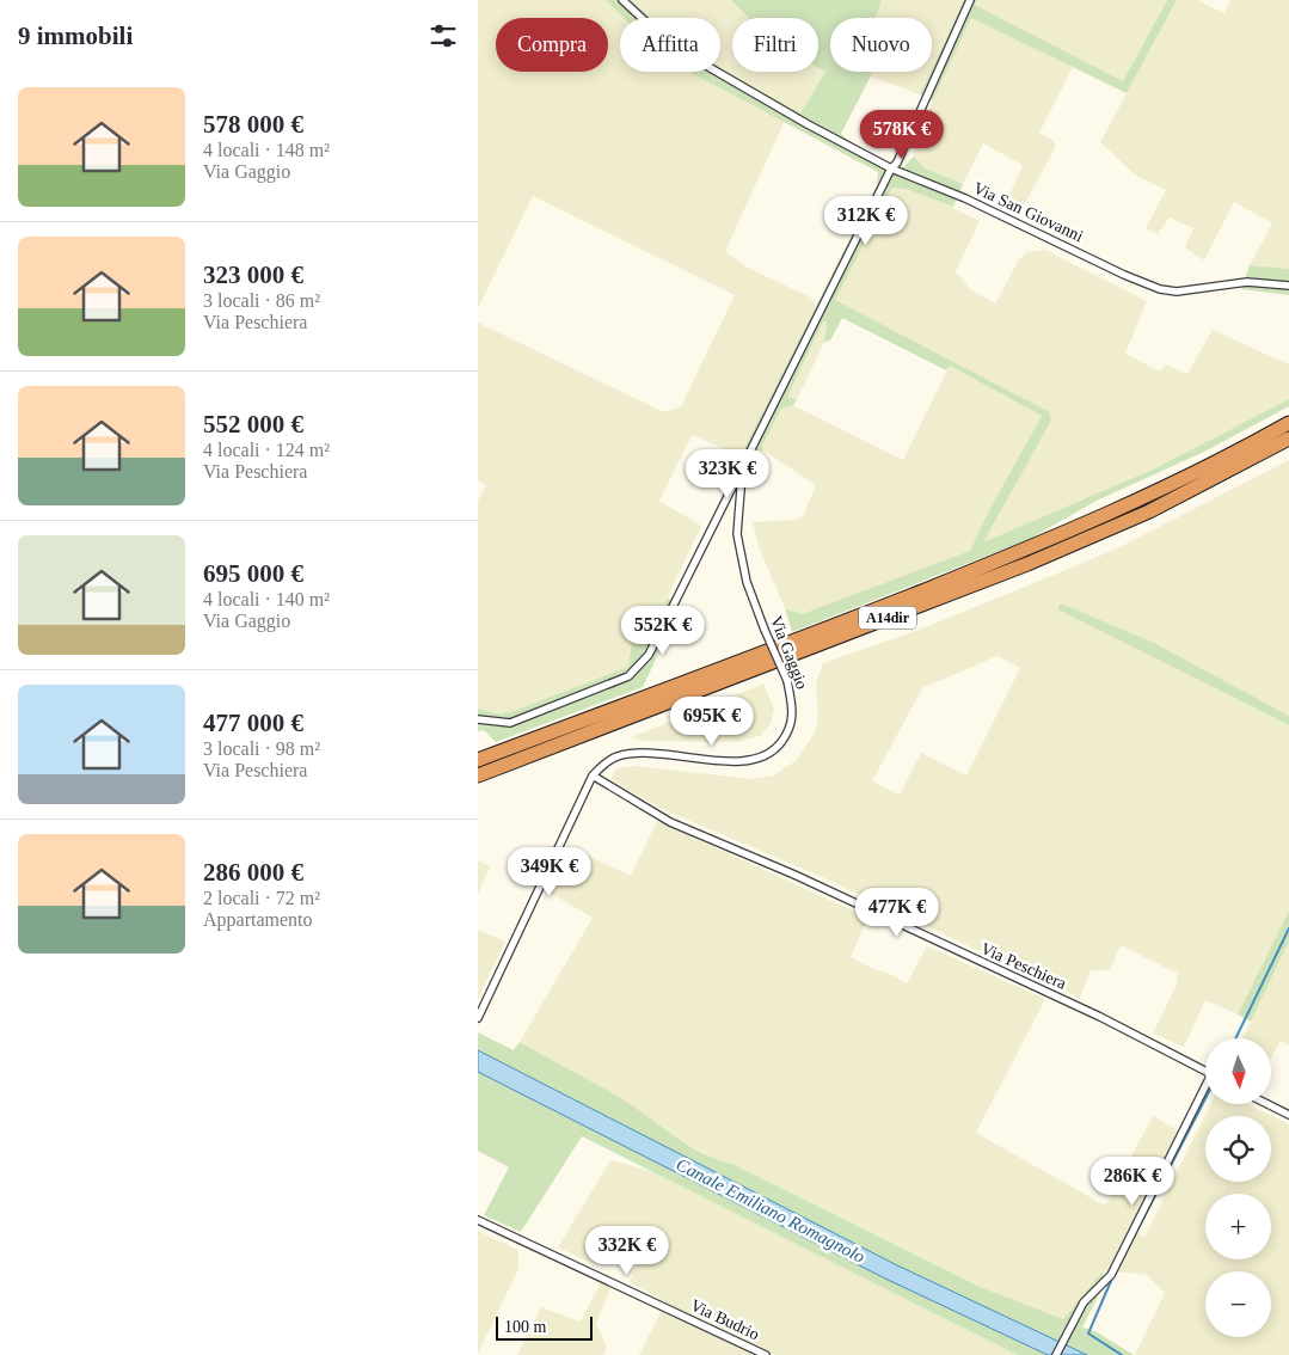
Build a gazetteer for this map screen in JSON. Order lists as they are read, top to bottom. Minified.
{"streets":{"highway":["A14dir"],"street":["Via San Giovanni","Via Gaggio","Via Peschiera","Via Budrio"]},"crossings":[["Via Gaggio","Via Peschiera"]],"water":["Canale Emiliano Romagnolo"],"scale_bar":"100 m","north":"bottom","page":{"heading":"9 immobili","chip":["Compra","Affitta","Filtri","Nuovo"],"list":[{"name":"578 000 €","note":"4 locali · 148 m² · Via Gaggio"},{"name":"323 000 €","note":"3 locali · 86 m² · Via Peschiera"},{"name":"552 000 €","note":"4 locali · 124 m² · Via Peschiera"},{"name":"695 000 €","note":"4 locali · 140 m² · Via Gaggio"},{"name":"477 000 €","note":"3 locali · 98 m² · Via Peschiera"},{"name":"286 000 €","note":"2 locali · 72 m² · Appartamento"}],"price":["578K €","312K €","323K €","552K €","695K €","349K €","477K €","286K €","332K €"],"map_buttons":["+","−"],"scale":"100 m"}}
